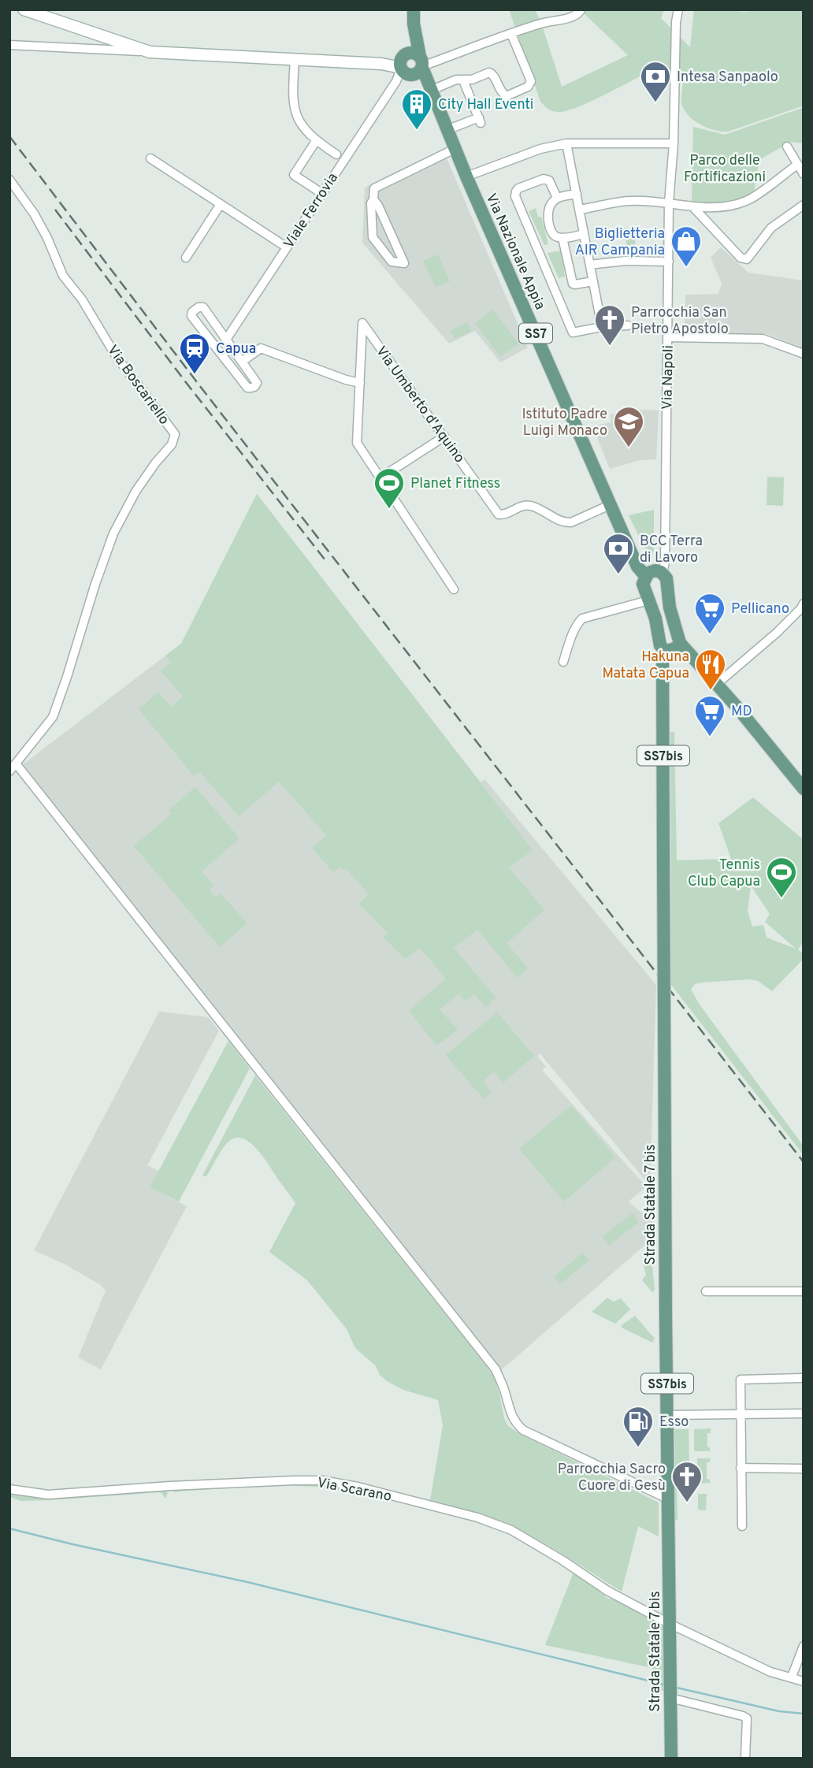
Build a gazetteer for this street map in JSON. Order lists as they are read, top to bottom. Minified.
{"streets":{"main road":["Via Nazionale Appia","SS7","SS7bis","Strada Statale 7 bis"],"street":["Viale Ferrovia","Via Napoli","Via Boscariello","Via Umberto d'Aquino","Via Scarano"]},"crossings":[["Viale Ferrovia","Via Nazionale Appia"],["Via Nazionale Appia","Via Umberto d'Aquino"],["Via Nazionale Appia","Strada Statale 7 bis"],["Strada Statale 7 bis","Via Scarano"]],"parks":["Parco delle Fortificazioni"],"places":{"bank":["Intesa Sanpaolo","BCC Terra di Lavoro"],"building":["City Hall Eventi"],"shop":["Biglietteria AIR Campania"],"church":["Parrocchia San Pietro Apostolo","Parrocchia Sacro Cuore di Gesù"],"station":["Capua"],"school or university":["Istituto Padre Luigi Monaco"],"sports":["Planet Fitness","Tennis Club Capua"],"supermarket":["Pellicano","MD"],"restaurant":["Hakuna Matata Capua"],"fuel station":["Esso"]}}
